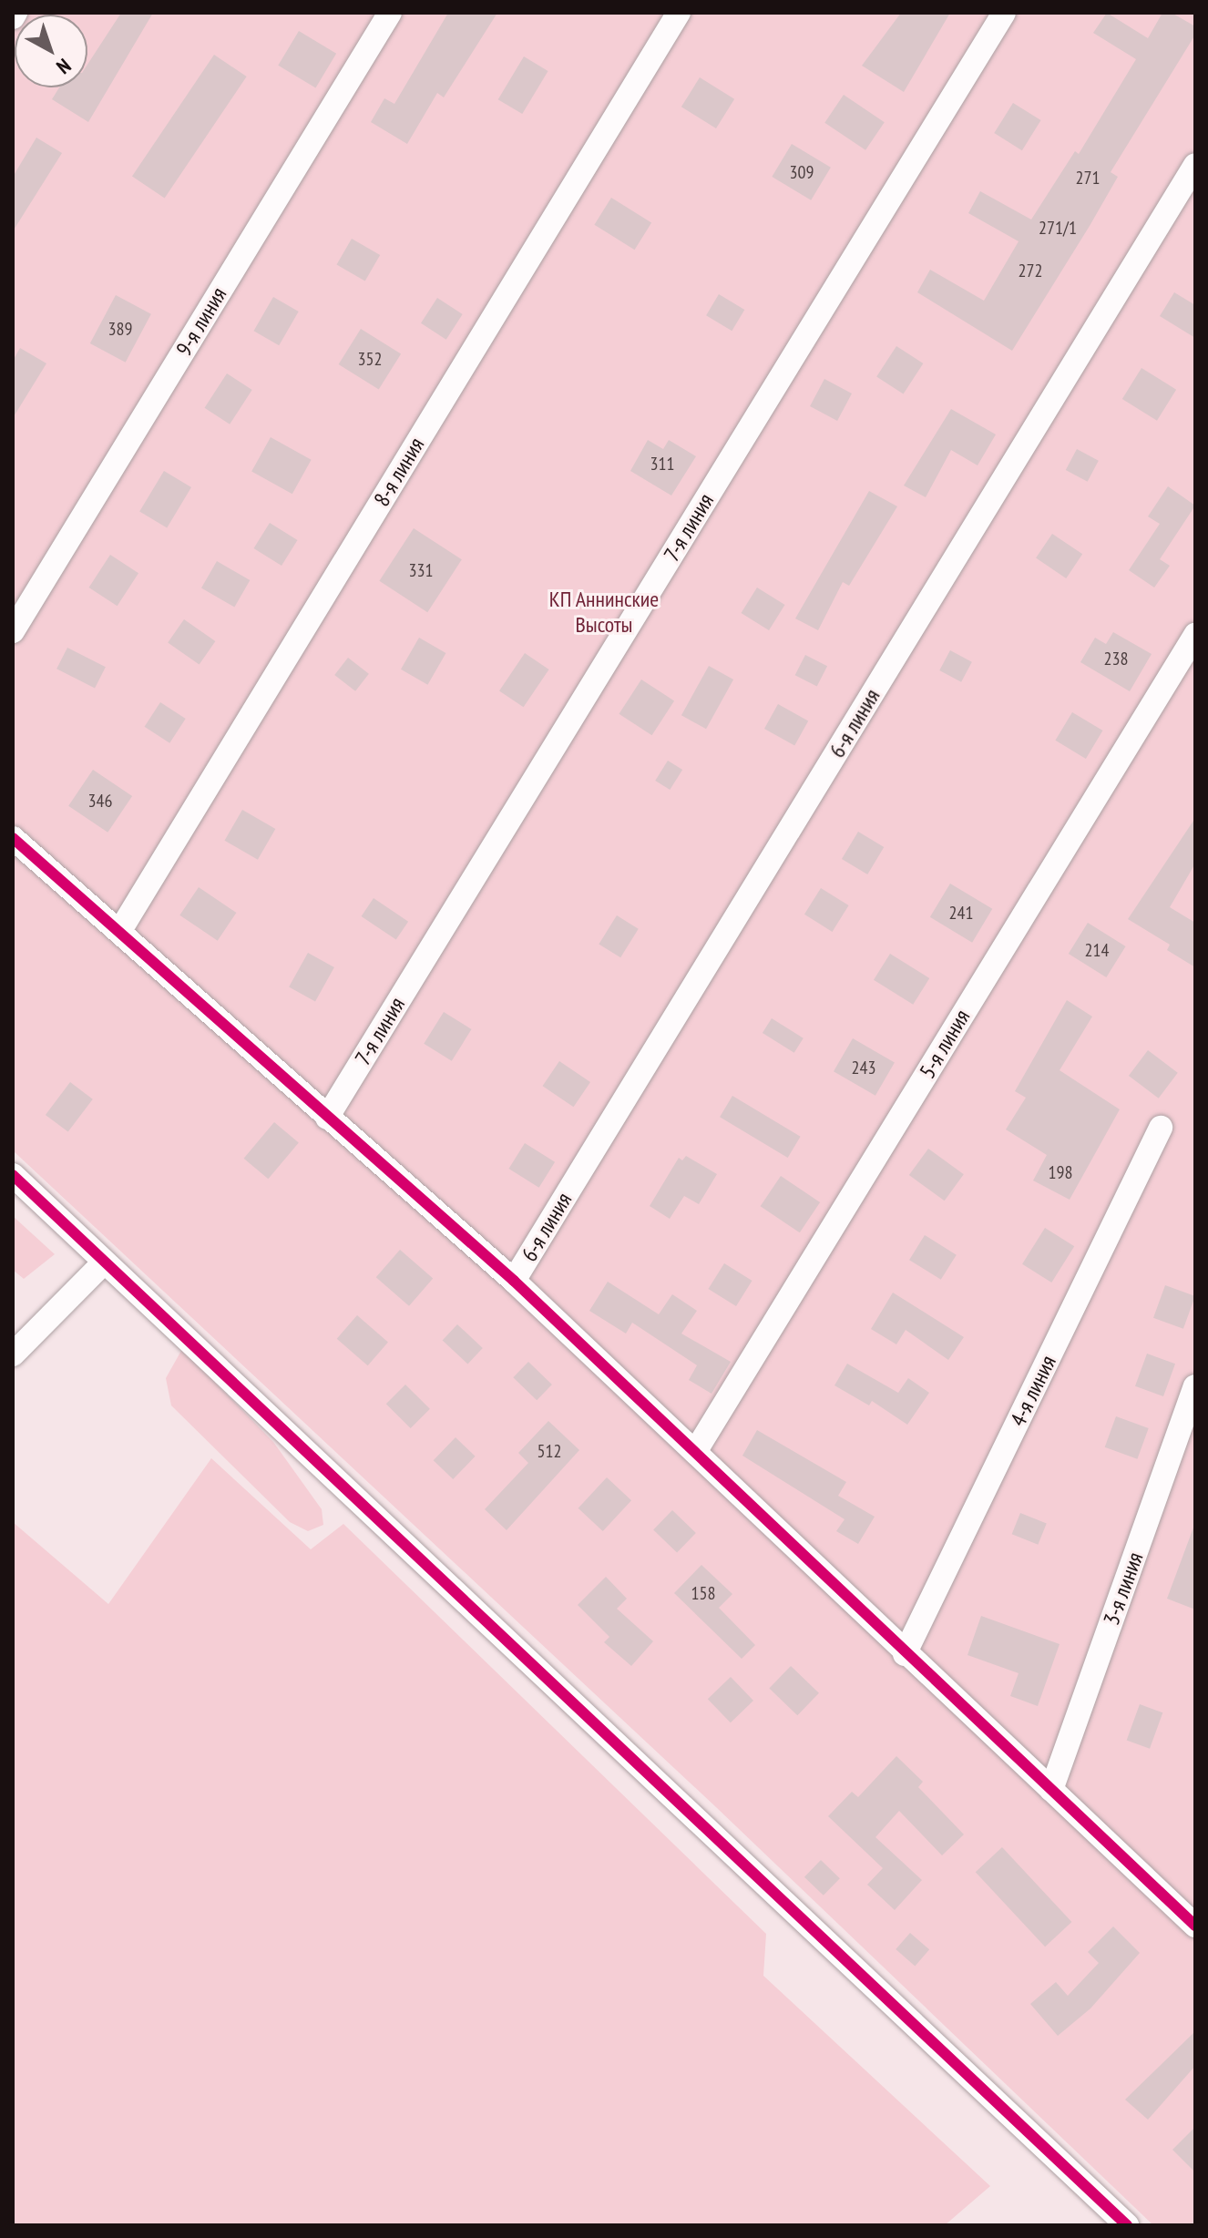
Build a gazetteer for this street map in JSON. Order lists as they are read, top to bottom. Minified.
{"streets":{"street":["9-я линия","8-я линия","7-я линия","6-я линия","5-я линия","4-я линия","3-я линия"]},"parks":["КП Аннинские Высоты"],"house_numbers":["309","271","271/1","272","389","352","311","331","238","346","241","214","243","198","512","158"],"north":"bottom right"}
